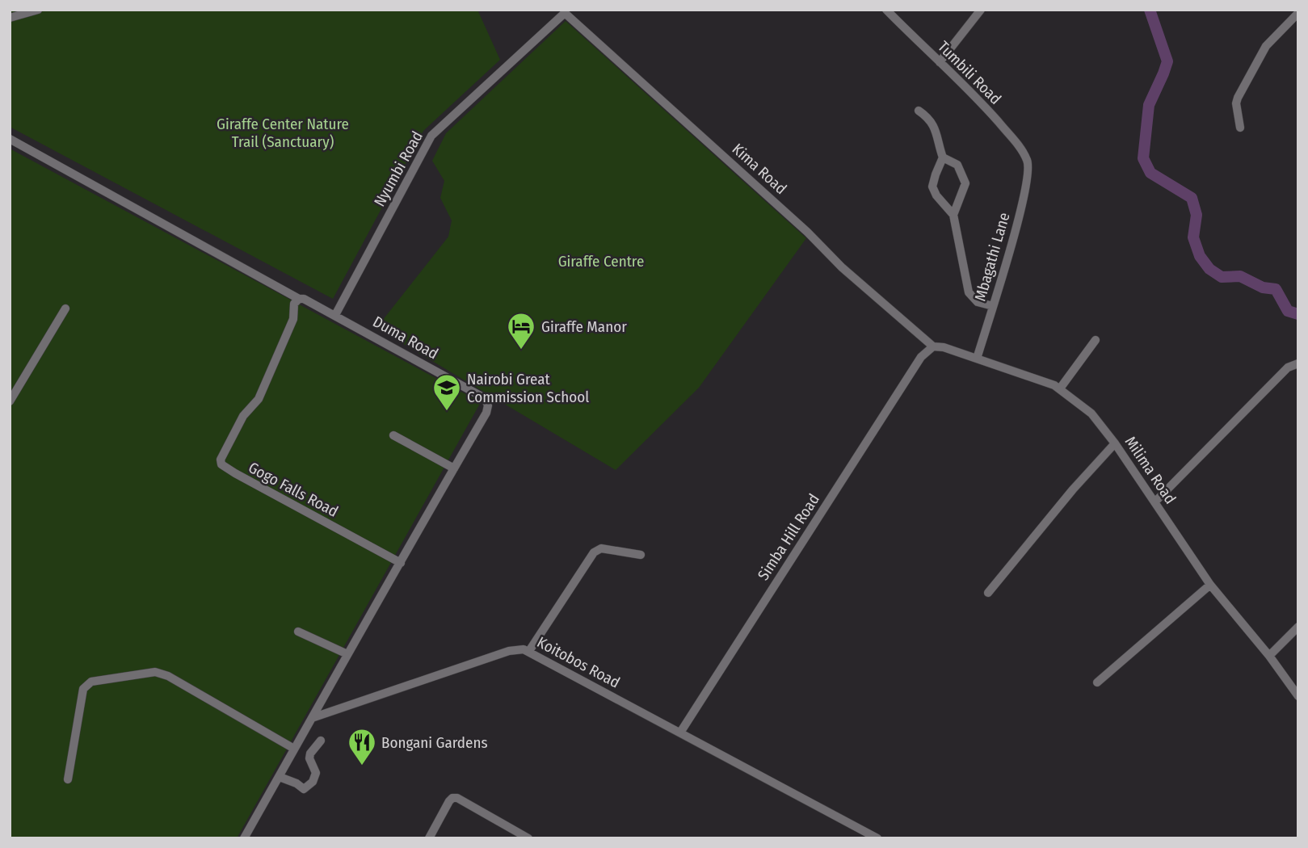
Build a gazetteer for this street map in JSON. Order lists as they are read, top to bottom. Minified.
{"streets":{"street":["Tumbili Road","Nyumbi Road","Kima Road","Mbagathi Lane","Duma Road","Milima Road","Gogo Falls Road","Simba Hill Road","Koitobos Road"]},"crossings":[["Tumbili Road","Mbagathi Lane"],["Nyumbi Road","Kima Road"],["Nyumbi Road","Duma Road"],["Kima Road","Milima Road"],["Kima Road","Simba Hill Road"],["Mbagathi Lane","Milima Road"],["Duma Road","Gogo Falls Road"],["Milima Road","Simba Hill Road"],["Simba Hill Road","Koitobos Road"]],"parks":["Giraffe Center Nature Trail (Sanctuary)","Giraffe Centre"],"places":{"hotel":["Giraffe Manor"],"school or university":["Nairobi Great Commission School"],"restaurant":["Bongani Gardens"]}}
